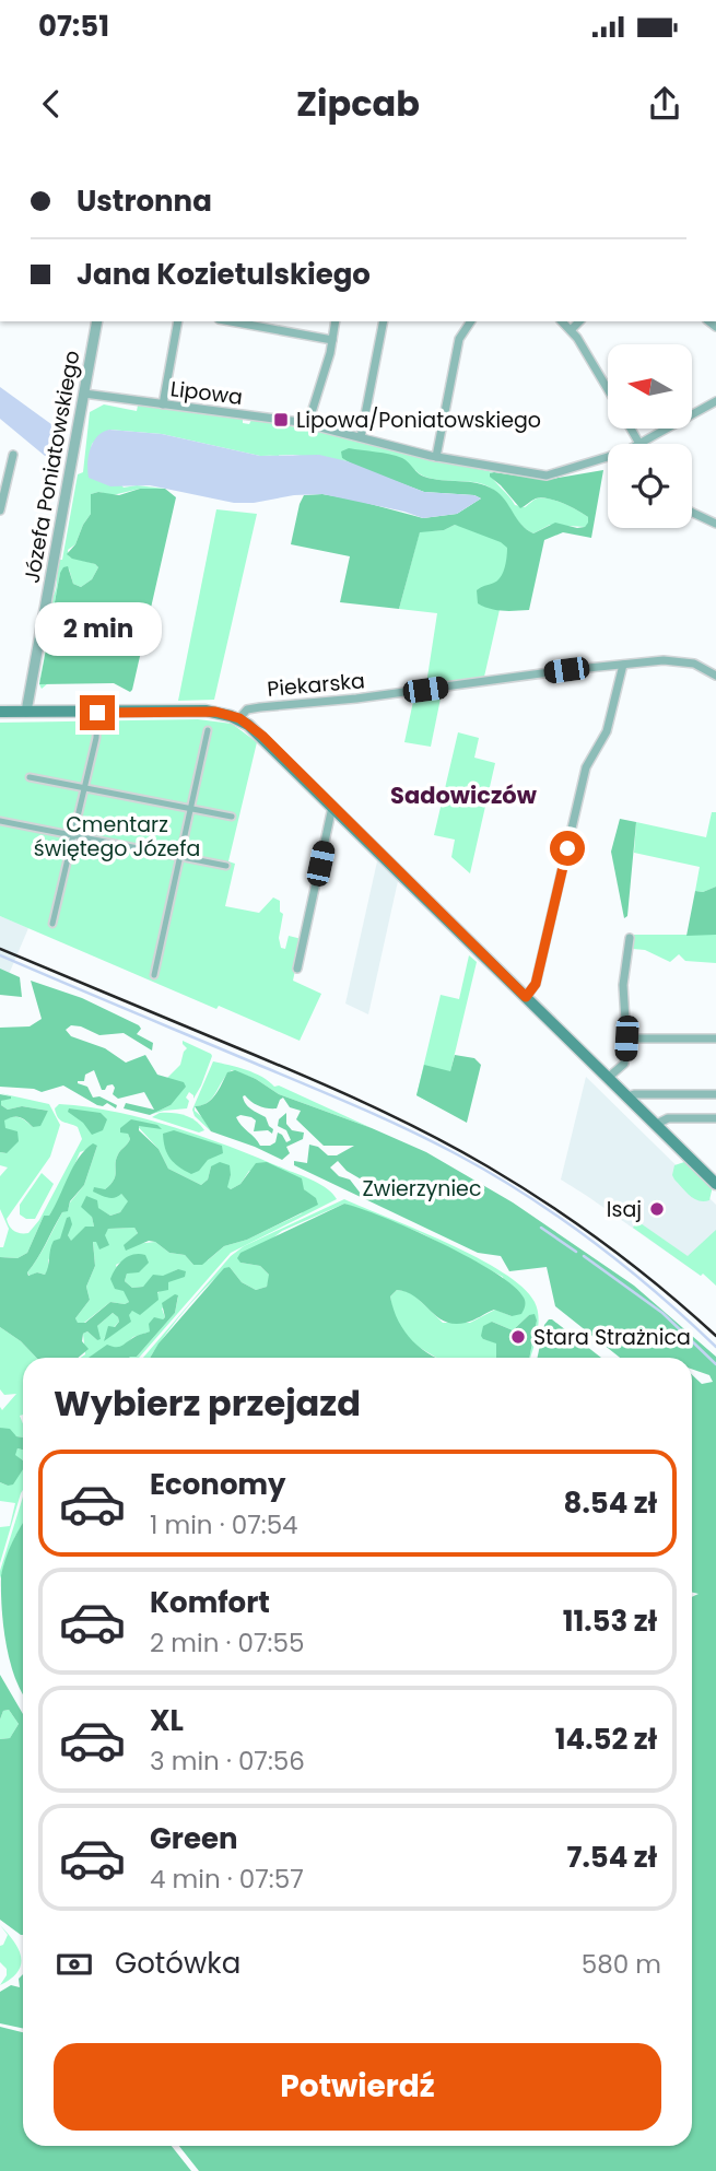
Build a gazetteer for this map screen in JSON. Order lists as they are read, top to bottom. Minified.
{"streets":{"street":["Lipowa","Józefa Poniatowskiego","Piekarska"]},"crossings":[["Lipowa","Józefa Poniatowskiego"]],"districts":["Sadowiczów"],"parks":["Cmentarz świętego Józefa","Zwierzyniec"],"places":{"transit":["Lipowa/Poniatowskiego"],"other":["Isaj","Stara Strażnica"]},"north":"left","page":{"status":"07:51","header":"Zipcab","banner":["Ustronna","Jana Kozietulskiego"],"bubble":"2 min","heading":"Wybierz przejazd","list":[{"name":"Economy","note":"1 min · 07:54","value":"8.54 zł"},{"name":"Komfort","note":"2 min · 07:55","value":"11.53 zł"},{"name":"XL","note":"3 min · 07:56","value":"14.52 zł"},{"name":"Green","note":"4 min · 07:57","value":"7.54 zł"}],"pay":["Gotówka","580 m"],"buttons":"Potwierdź"}}
